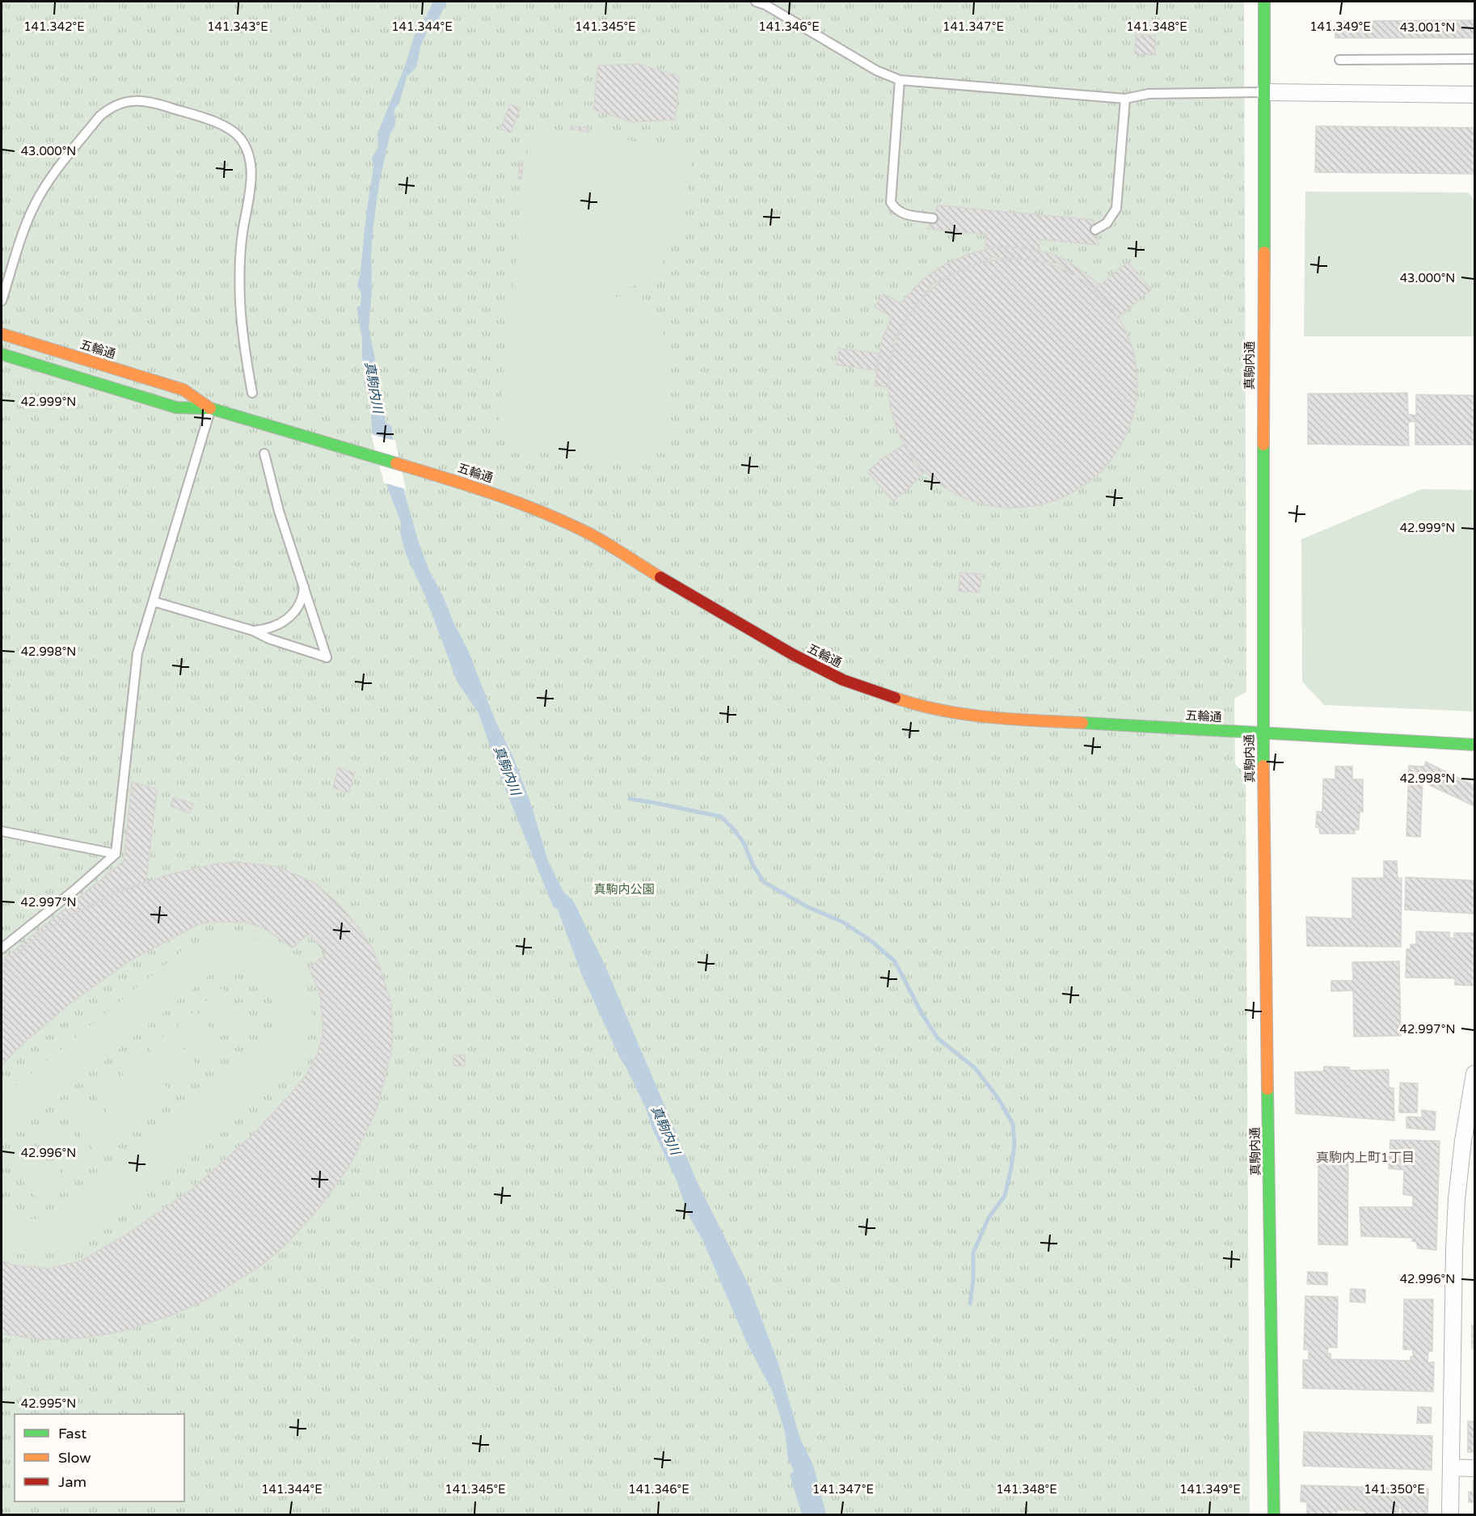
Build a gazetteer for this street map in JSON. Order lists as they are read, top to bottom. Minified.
{"streets":{"main road":["五輪通","真駒内通"]},"crossings":[["五輪通","真駒内通"]],"districts":["真駒内上町1丁目"],"water":["真駒内川"],"parks":["真駒内公園"],"legend":["Fast","Slow","Jam"],"coordinates":["141.342°E","141.343°E","141.344°E","141.345°E","141.346°E","141.347°E","141.348°E","141.349°E","43.001°N","43.000°N","42.999°N","42.998°N","42.997°N","42.996°N","42.995°N","141.350°E"]}
